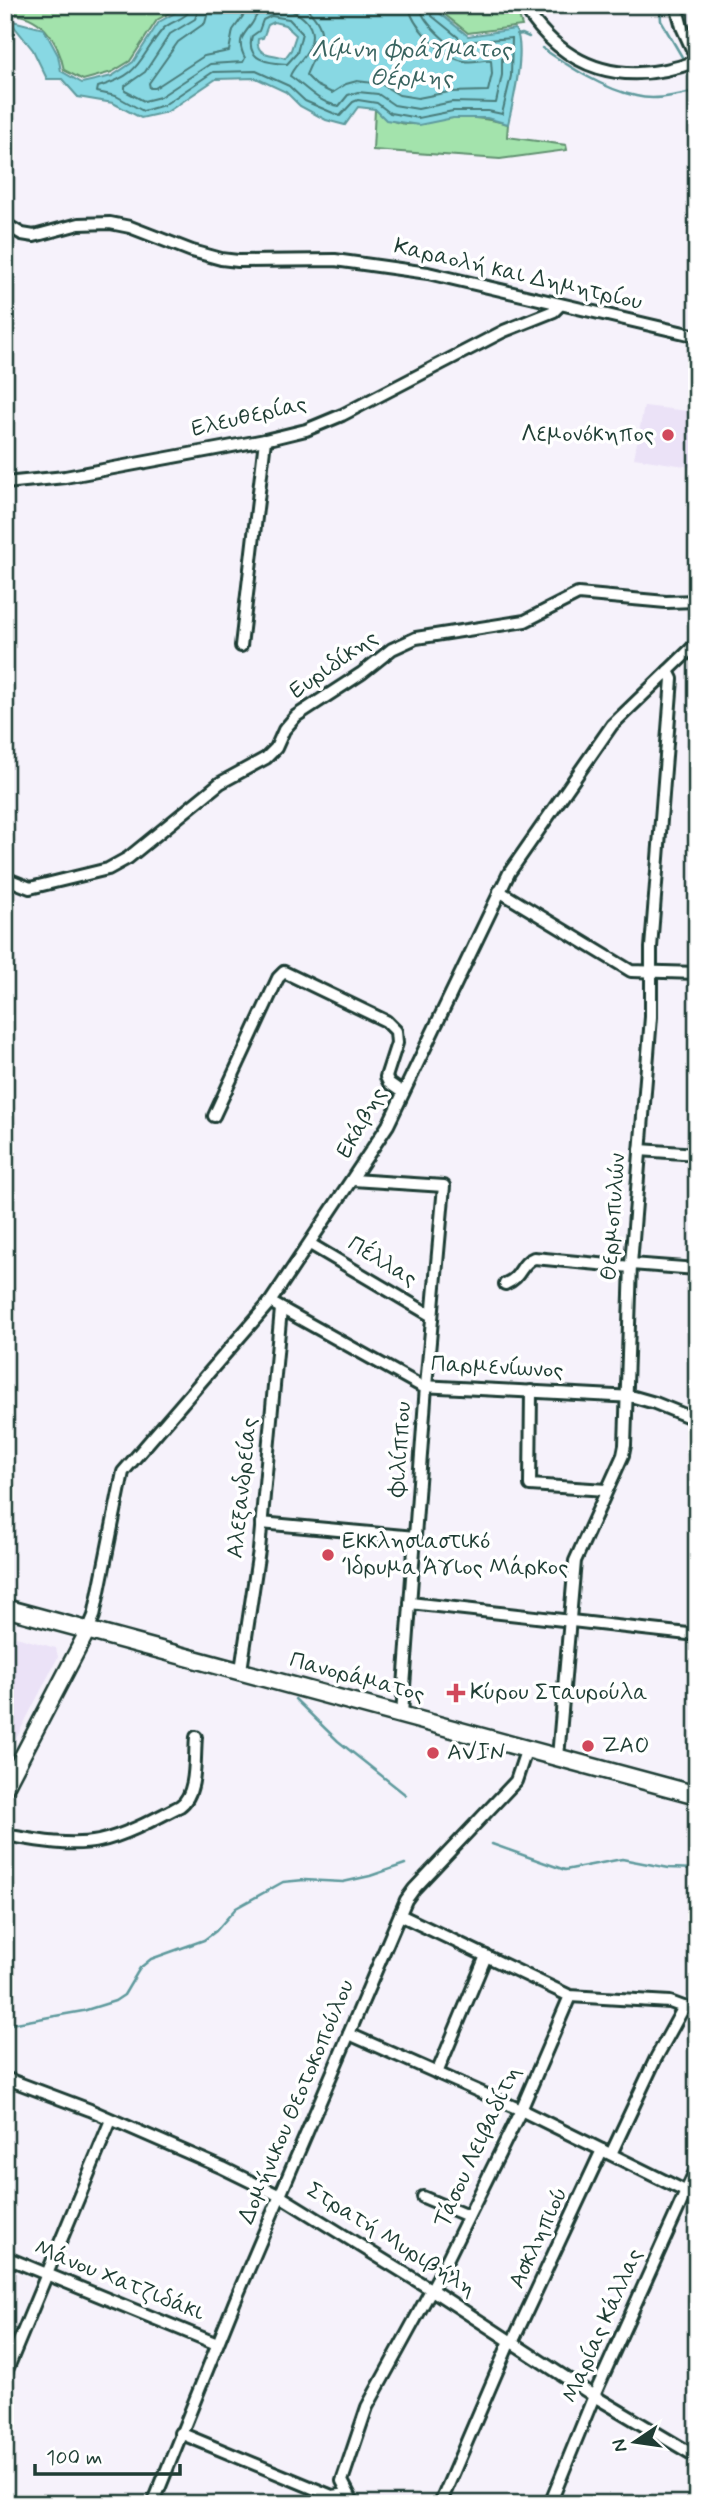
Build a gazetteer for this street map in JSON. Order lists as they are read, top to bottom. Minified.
{"streets":{"main road":["Πανοράματος"],"street":["Καραολή και Δημητρίου","Ελευθερίας","Ευριδίκης","Εκάβης","Θερμοπυλών","Πέλλας","Παρμενίωνος","Φιλίππου","Αλεξανδρείας","Δομήνικου Θεοτοκοπούλου","Τάσου Λειβαδίτη","Ασκληπιού","Στρατή Μυριβήλη","Μάνου Χατζιδάκι","Μαρίας Κάλλας"]},"crossings":[["Καραολή και Δημητρίου","Ελευθερίας"],["Εκάβης","Θερμοπυλών"],["Εκάβης","Πέλλας"],["Εκάβης","Παρμενίωνος"],["Εκάβης","Φιλίππου"],["Εκάβης","Πανοράματος"],["Θερμοπυλών","Παρμενίωνος"],["Θερμοπυλών","Πανοράματος"],["Πέλλας","Φιλίππου"],["Παρμενίωνος","Φιλίππου"],["Παρμενίωνος","Αλεξανδρείας"],["Φιλίππου","Πανοράματος"],["Αλεξανδρείας","Πανοράματος"],["Πανοράματος","Δομήνικου Θεοτοκοπούλου"],["Δομήνικου Θεοτοκοπούλου","Στρατή Μυριβήλη"],["Δομήνικου Θεοτοκοπούλου","Μάνου Χατζιδάκι"],["Τάσου Λειβαδίτη","Στρατή Μυριβήλη"],["Ασκληπιού","Στρατή Μυριβήλη"],["Στρατή Μυριβήλη","Μαρίας Κάλλας"]],"water":["Λίμνη Φράγματος Θέρμης"],"places":{"other":["Λεμονόκηπος","Εκκλησιαστικό Ίδρυμα Άγιος Μάρκος","ZAO","AVIN"],"health":["Κύρου Σταυρούλα"]},"scale_bar":"100 m","north":"left"}
